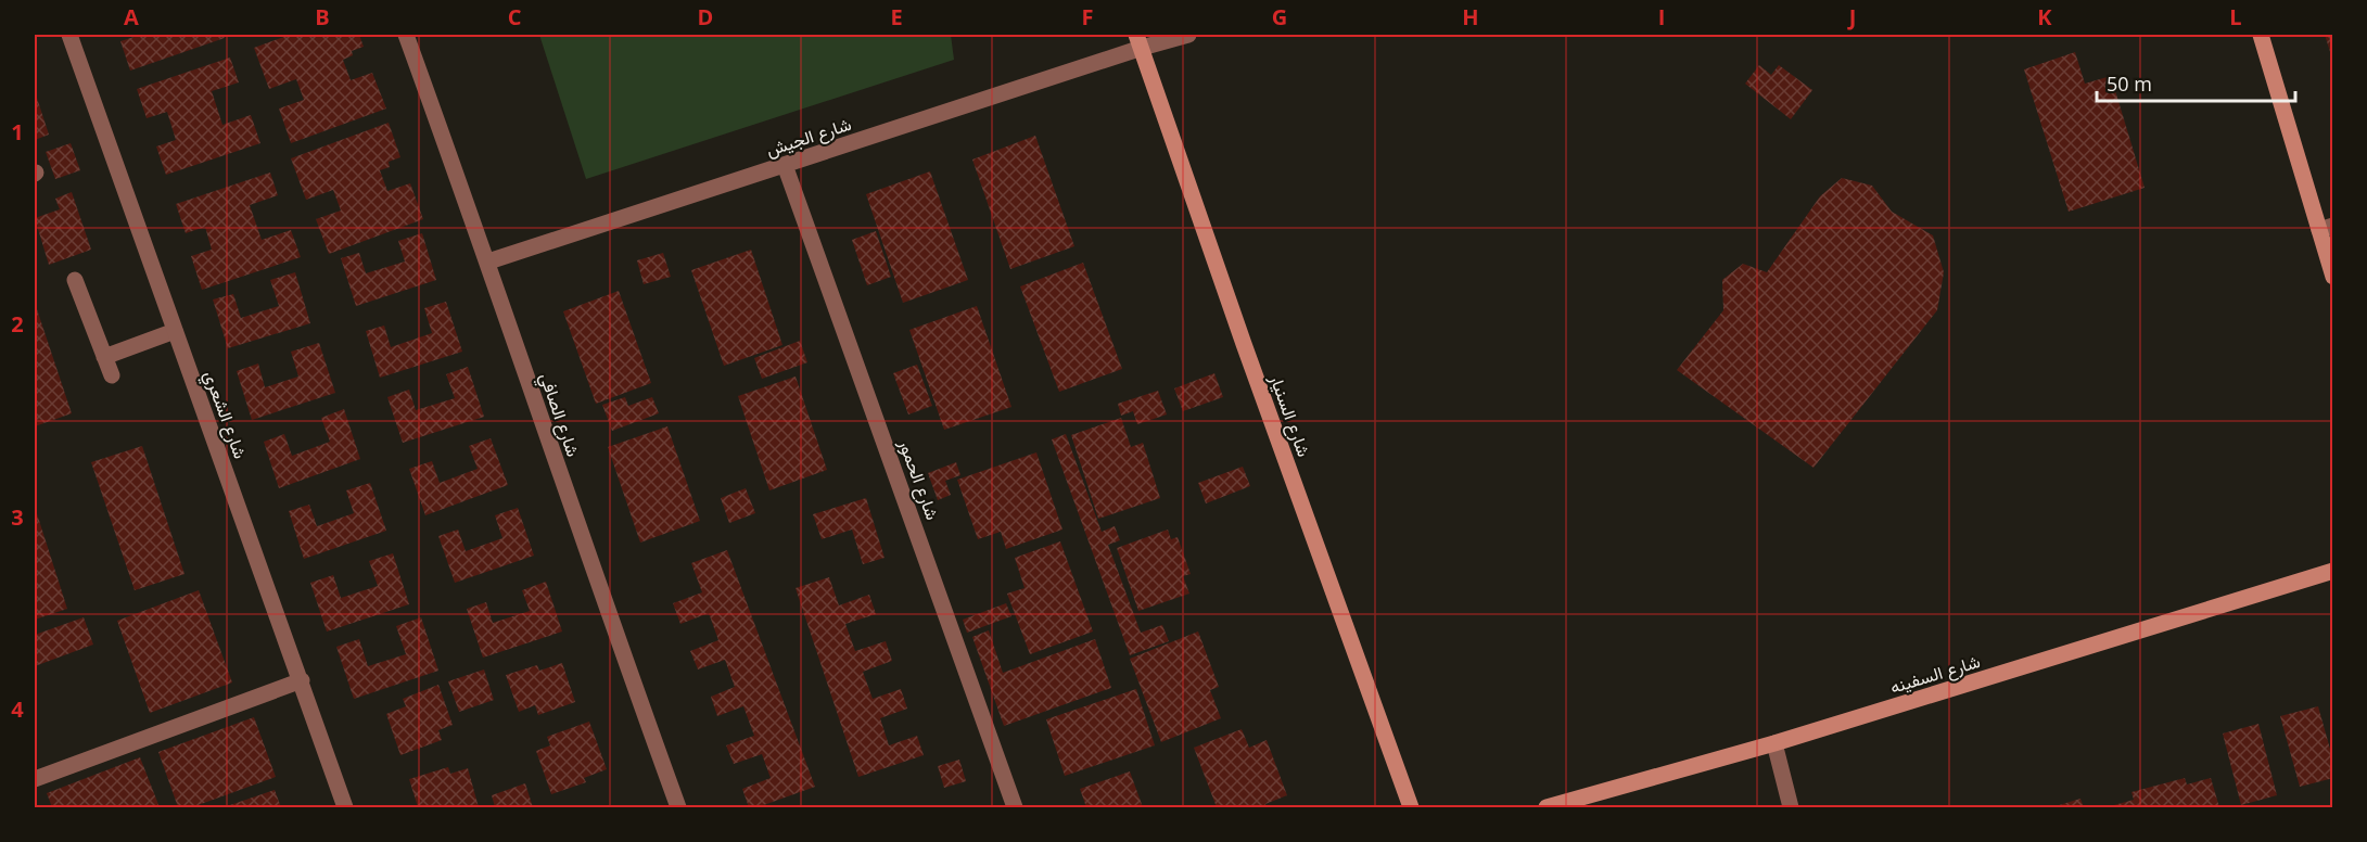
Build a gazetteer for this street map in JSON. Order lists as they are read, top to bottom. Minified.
{"streets":{"street":["شارع الجيش","شارع الشعري","شارع الصافي","شارع السنيار","شارع الحمور","شارع السفينه"]},"crossings":[["شارع الجيش","شارع الصافي"],["شارع الجيش","شارع السنيار"],["شارع الجيش","شارع الحمور"]],"scale_bar":"50 m","grid":{"columns":["A","B","C","D","E","F","G","H","I","J","K","L"],"rows":["1","2","3","4"]}}
